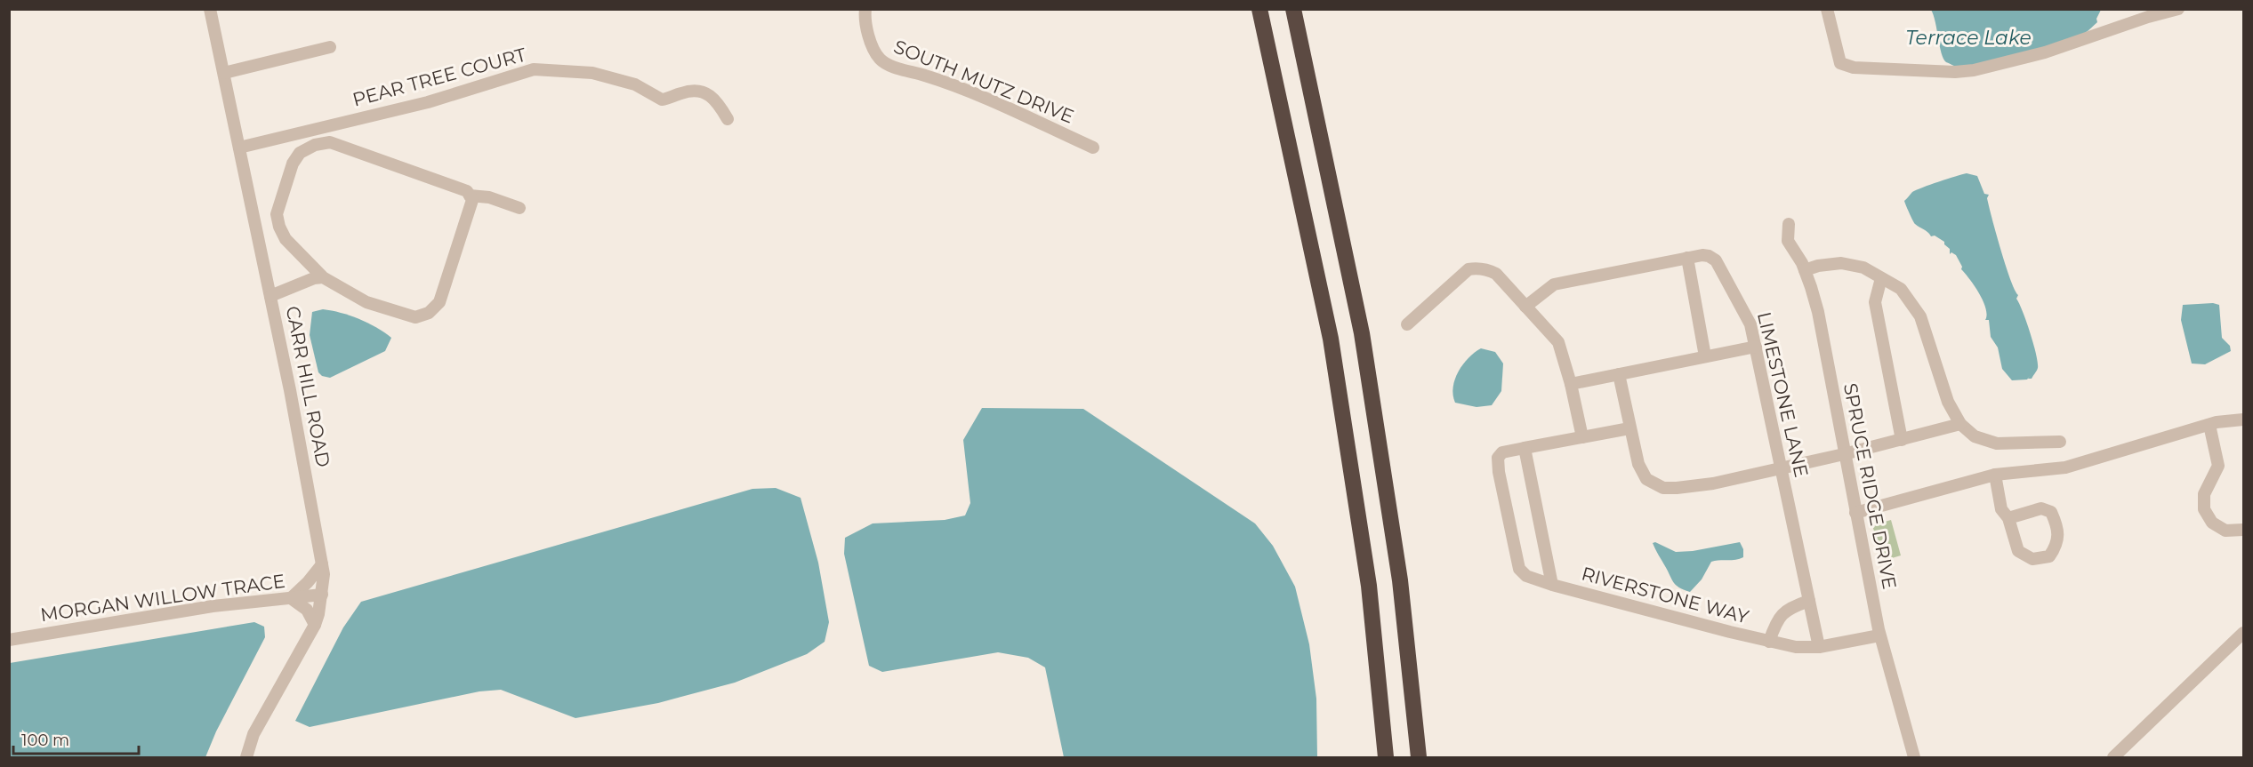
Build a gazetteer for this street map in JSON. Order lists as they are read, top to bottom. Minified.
{"streets":{"street":["PEAR TREE COURT","SOUTH MUTZ DRIVE","CARR HILL ROAD","LIMESTONE LANE","SPRUCE RIDGE DRIVE","RIVERSTONE WAY","MORGAN WILLOW TRACE"]},"crossings":[["PEAR TREE COURT","CARR HILL ROAD"],["CARR HILL ROAD","MORGAN WILLOW TRACE"],["LIMESTONE LANE","RIVERSTONE WAY"],["SPRUCE RIDGE DRIVE","RIVERSTONE WAY"]],"water":["Terrace Lake"],"scale_bar":"100 m"}
